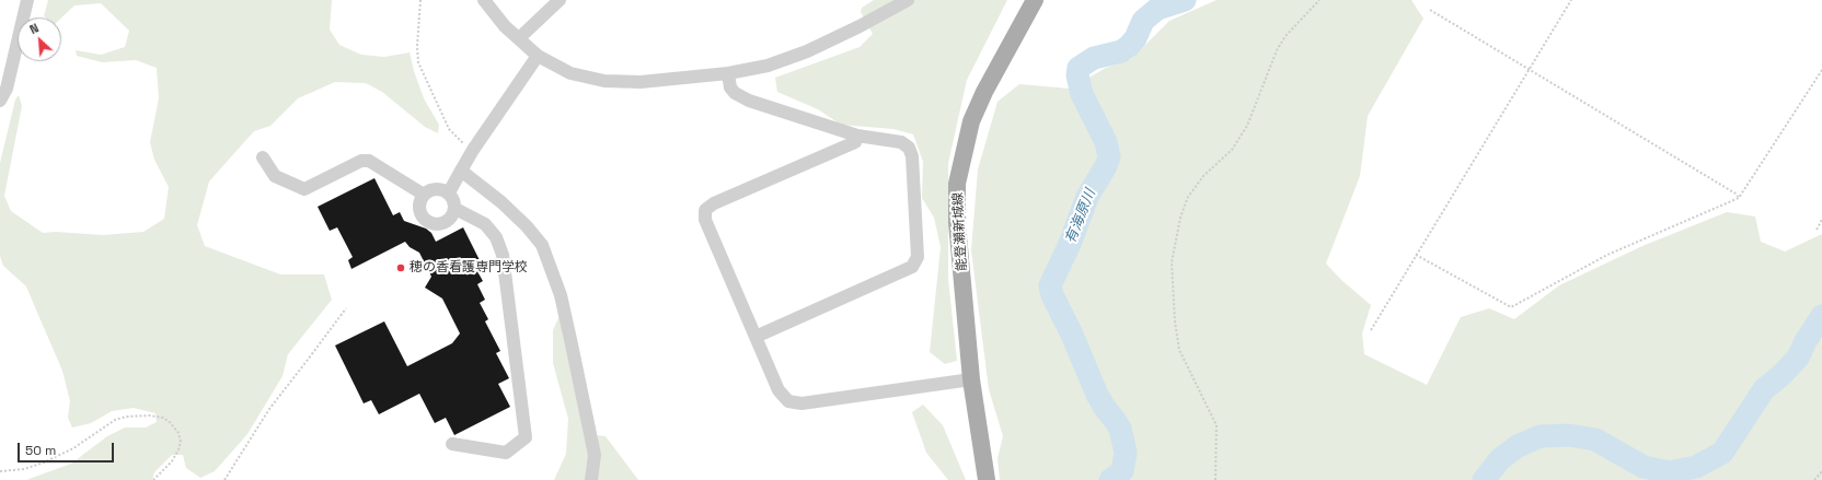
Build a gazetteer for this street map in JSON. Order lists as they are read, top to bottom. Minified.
{"streets":{"main road":["能登瀬新城線"]},"water":["有海原川"],"places":["穂の香看護専門学校"],"scale_bar":"50 m","north":"top left"}
